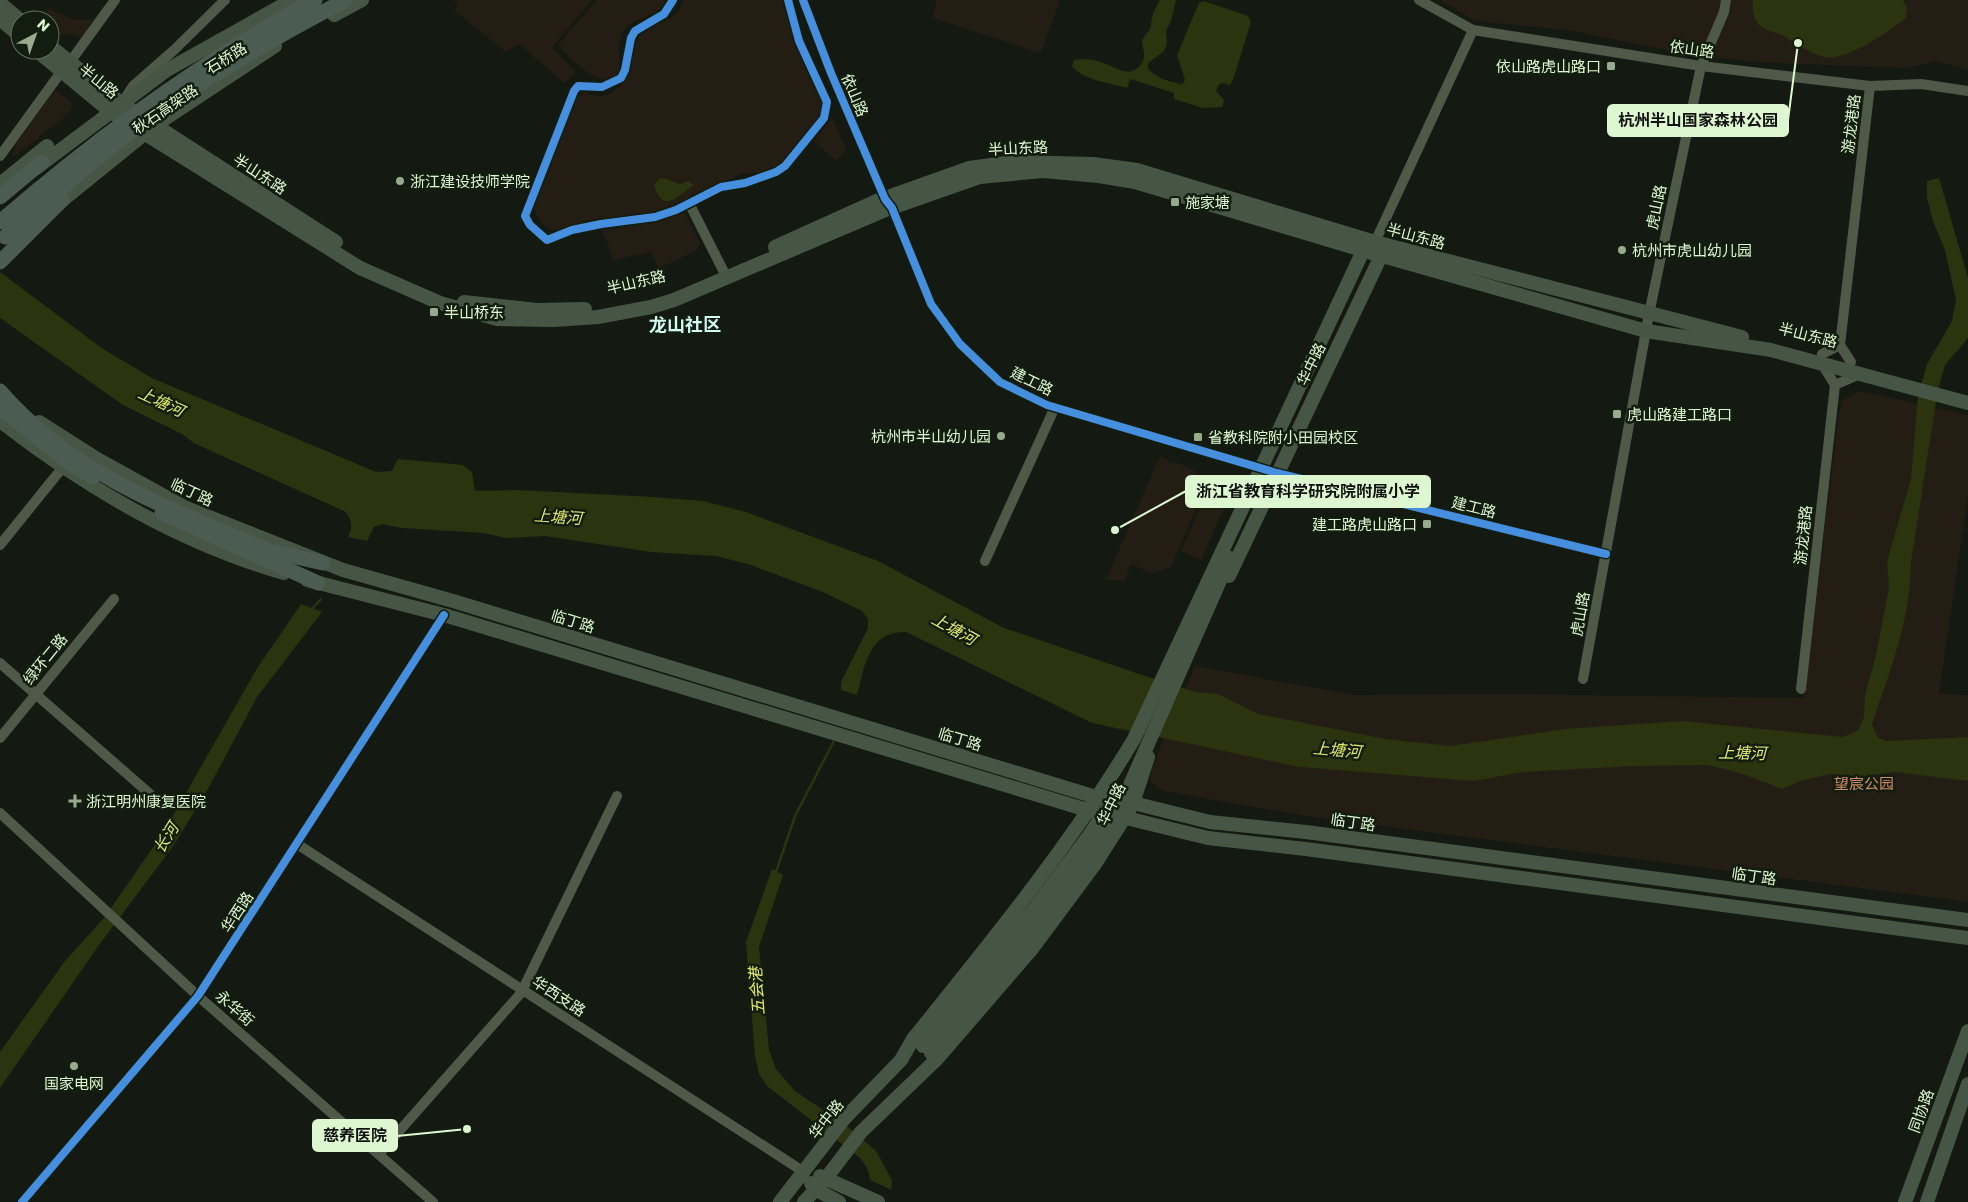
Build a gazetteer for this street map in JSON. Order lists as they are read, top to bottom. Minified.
{"streets":{"highway":["秋石高架路"],"main road":["石桥路","半山路","半山东路","华中路","临丁路","同协路"],"street":["依山路","游龙港路","虎山路","建工路","绿环二路","华西路","华西支路","永华街"]},"crossings":[["依山路","游龙港路"],["依山路","半山东路"],["依山路","虎山路"],["依山路","建工路"],["石桥路","半山路"],["石桥路","半山东路"],["半山路","半山东路"],["半山东路","虎山路"],["半山东路","华中路"],["半山东路","建工路"],["虎山路","建工路"],["华中路","建工路"],["华中路","临丁路"],["华中路","华西支路"],["华西路","华西支路"],["华西路","永华街"]],"districts":["龙山社区"],"water":["上塘河","长河","五会港"],"parks":["望宸公园"],"places":{"other":["杭州半山国家森林公园","浙江建设技师学院","杭州市虎山幼儿园","杭州市半山幼儿园","浙江省教育科学研究院附属小学","国家电网","慈养医院"],"transit":["依山路虎山路口","施家塘","半山桥东","虎山路建工路口","省教科院附小田园校区","建工路虎山路口"],"health":["浙江明州康复医院"]},"north":"top right"}
